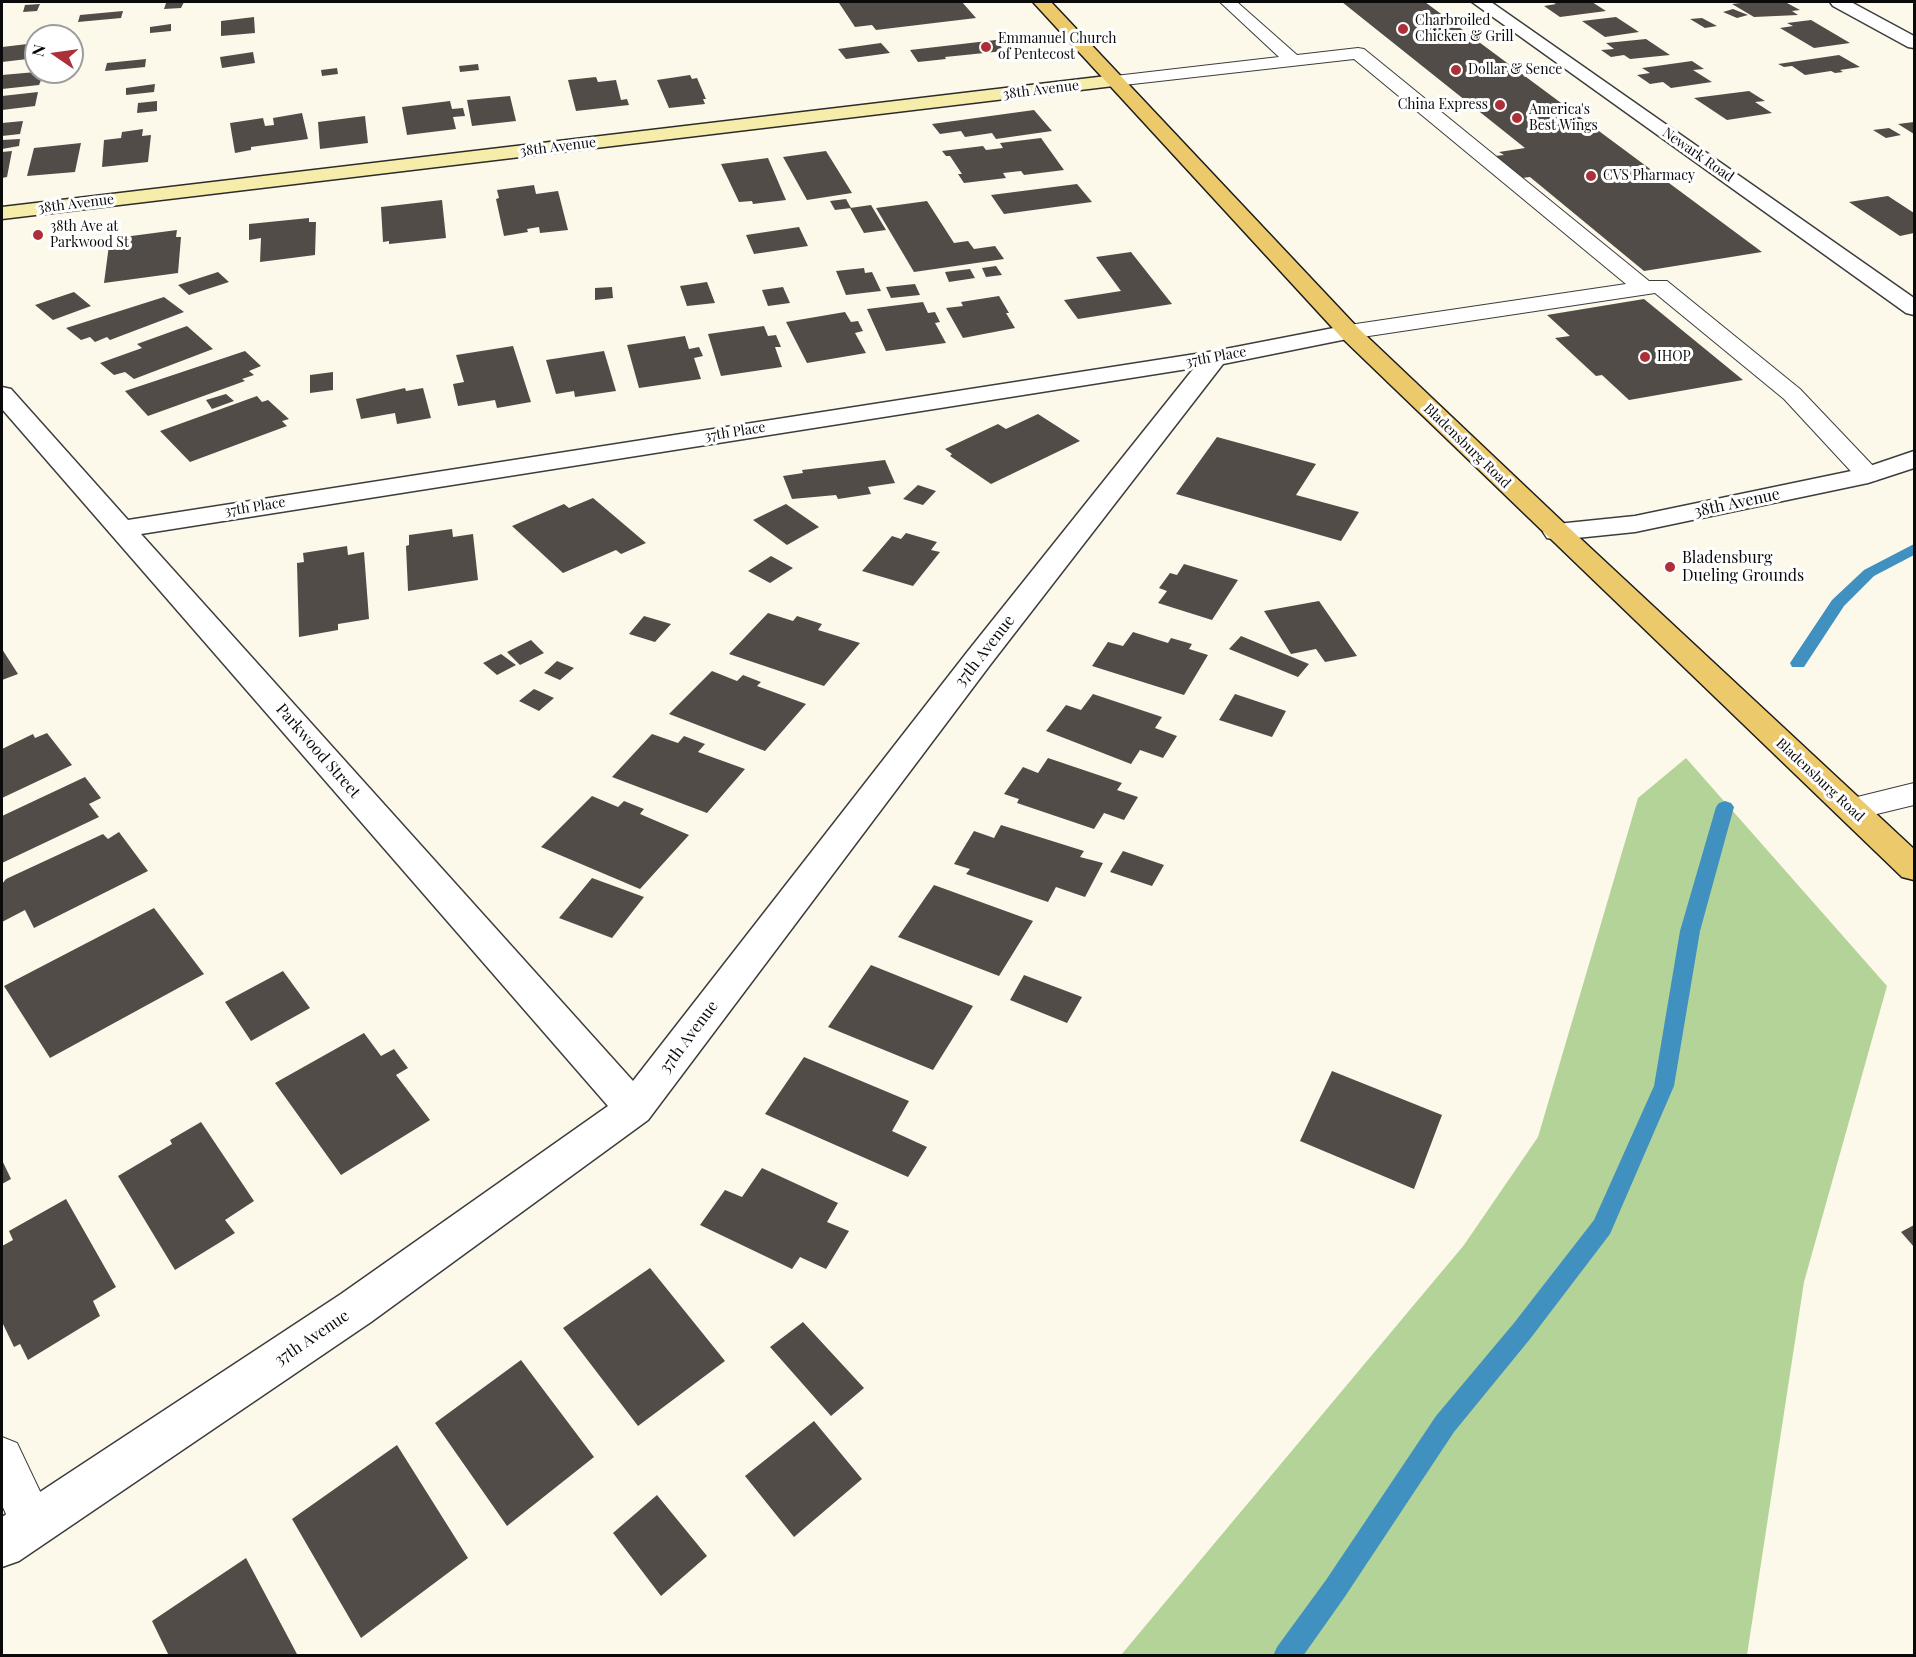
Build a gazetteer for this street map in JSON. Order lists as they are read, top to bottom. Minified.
{"streets":{"main road":["38th Avenue","Bladensburg Road"],"street":["Newark Road","37th Place","37th Avenue","Parkwood Street"]},"crossings":[["38th Avenue","Bladensburg Road"],["37th Place","Bladensburg Road"],["37th Place","37th Avenue"],["37th Place","Parkwood Street"],["37th Avenue","Parkwood Street"]],"places":["Charbroiled Chicken & Grill","Emmanuel Church of Pentecost","Dollar & Sence","China Express","America's Best Wings","CVS Pharmacy","38th Ave at Parkwood St","IHOP","Bladensburg Dueling Grounds"],"north":"left"}
